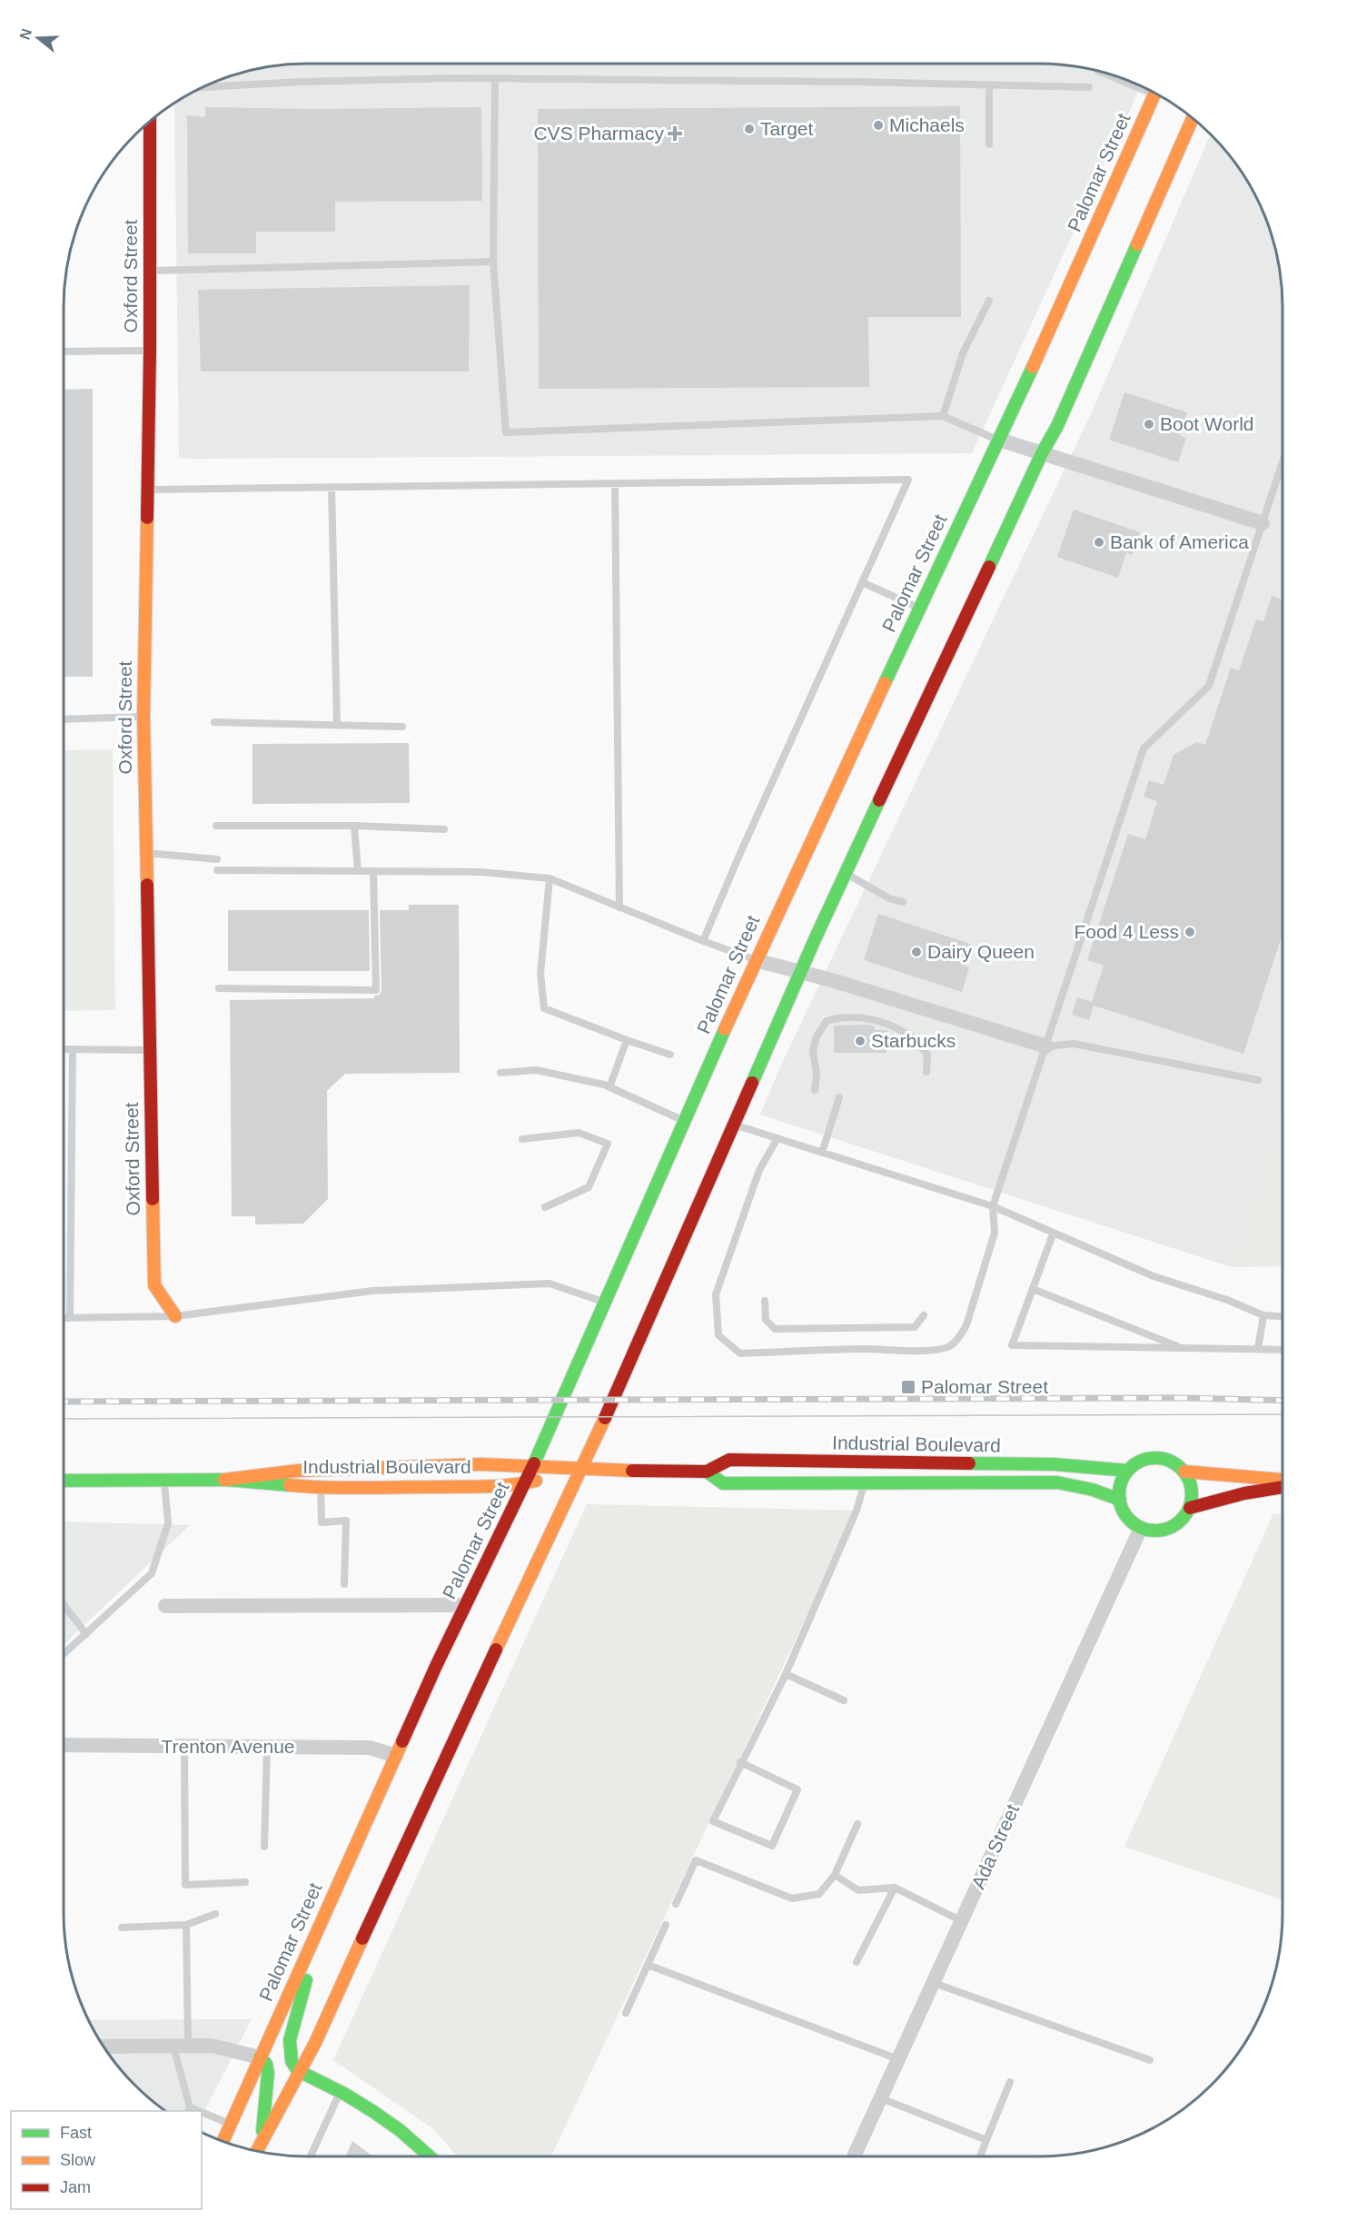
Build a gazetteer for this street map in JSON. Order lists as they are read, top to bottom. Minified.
{"streets":{"main road":["Palomar Street","Oxford Street","Industrial Boulevard"],"street":["Trenton Avenue","Ada Street"]},"crossings":[["Palomar Street","Industrial Boulevard"],["Palomar Street","Trenton Avenue"],["Industrial Boulevard","Ada Street"]],"places":{"other":["Michaels","Target","Boot World","Bank of America","Food 4 Less","Dairy Queen","Starbucks"],"health":["CVS Pharmacy"],"transit":["Palomar Street"]},"legend":["Fast","Slow","Jam"],"north":"left"}
